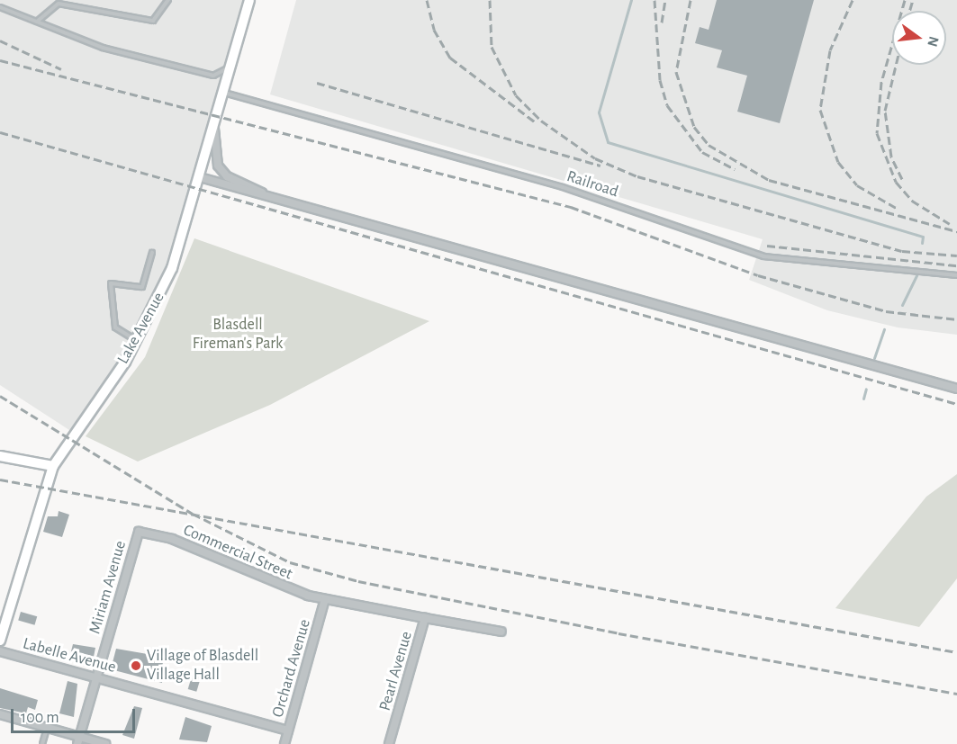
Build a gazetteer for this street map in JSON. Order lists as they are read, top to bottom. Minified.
{"streets":{"street":["Lake Avenue","Commercial Street","Miriam Avenue","Labelle Avenue","Orchard Avenue","Pearl Avenue"],"lane":["Railroad"]},"crossings":[["Railroad","Lake Avenue"],["Commercial Street","Miriam Avenue"],["Commercial Street","Orchard Avenue"],["Commercial Street","Pearl Avenue"],["Miriam Avenue","Labelle Avenue"],["Labelle Avenue","Orchard Avenue"]],"parks":["Blasdell Fireman's Park"],"places":["Village of Blasdell Village Hall"],"scale_bar":"100 m","north":"right"}
